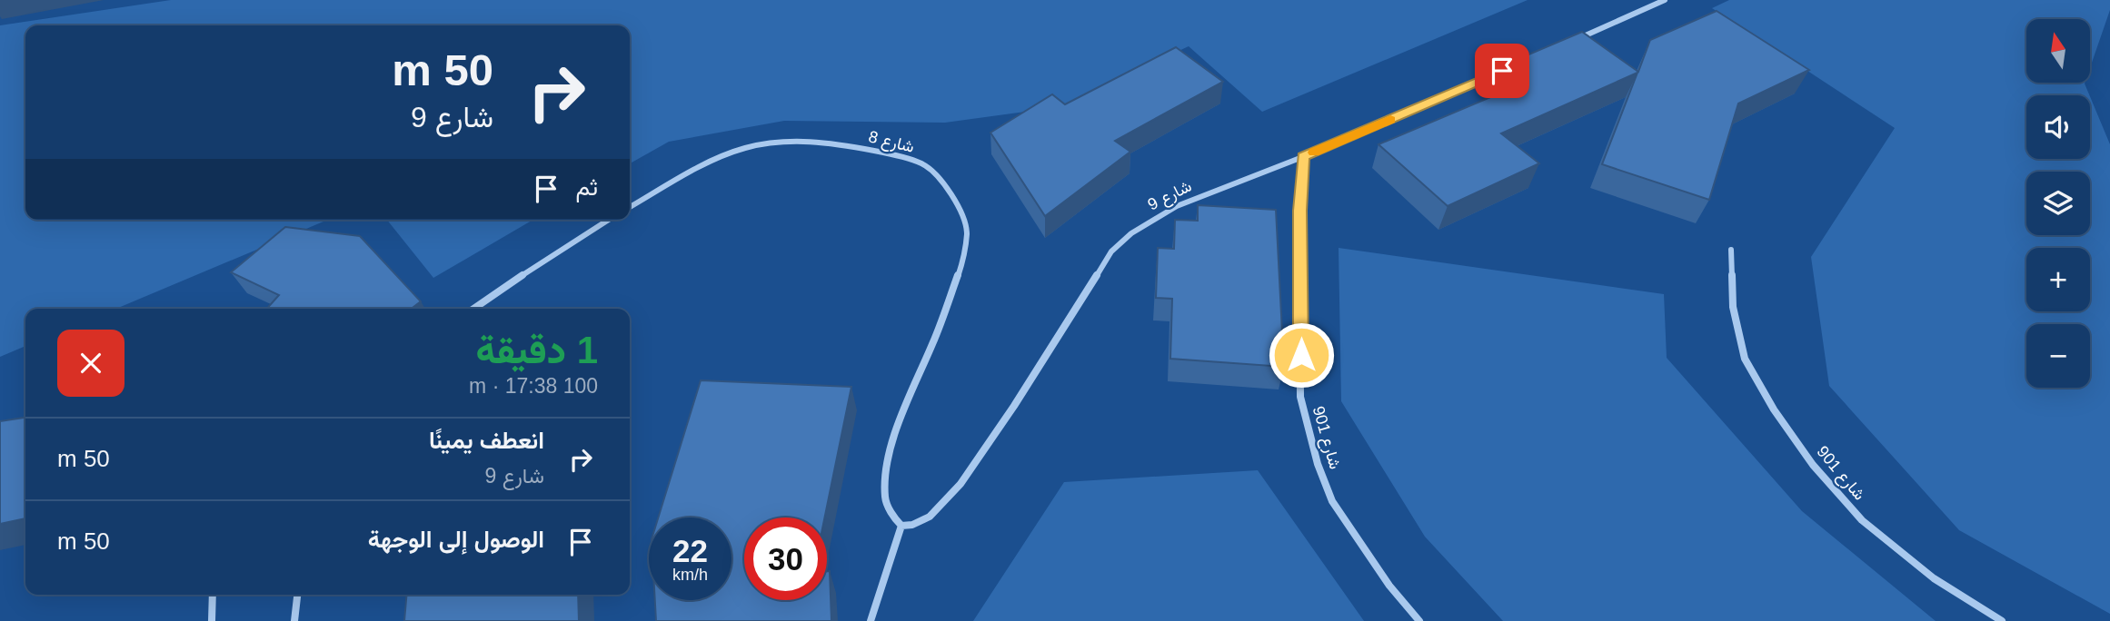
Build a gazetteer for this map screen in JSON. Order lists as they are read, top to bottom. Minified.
{"streets":{"street":["شارع 8","شارع 9","شارع 901"]},"crossings":[["شارع 8","شارع 9"],["شارع 9","شارع 901"]],"north":"top","page":{"map_buttons":["+","−"],"turn":["50 m","شارع 9"],"then":"ثم","heading":["1 دقيقة","100 m · 17:38"],"list":[{"name":"انعطف يمينًا","note":"شارع 9","value":"50 m"},{"name":"الوصول إلى الوجهة","value":"50 m"}],"speed":"22 km/h","limit":"30"}}
